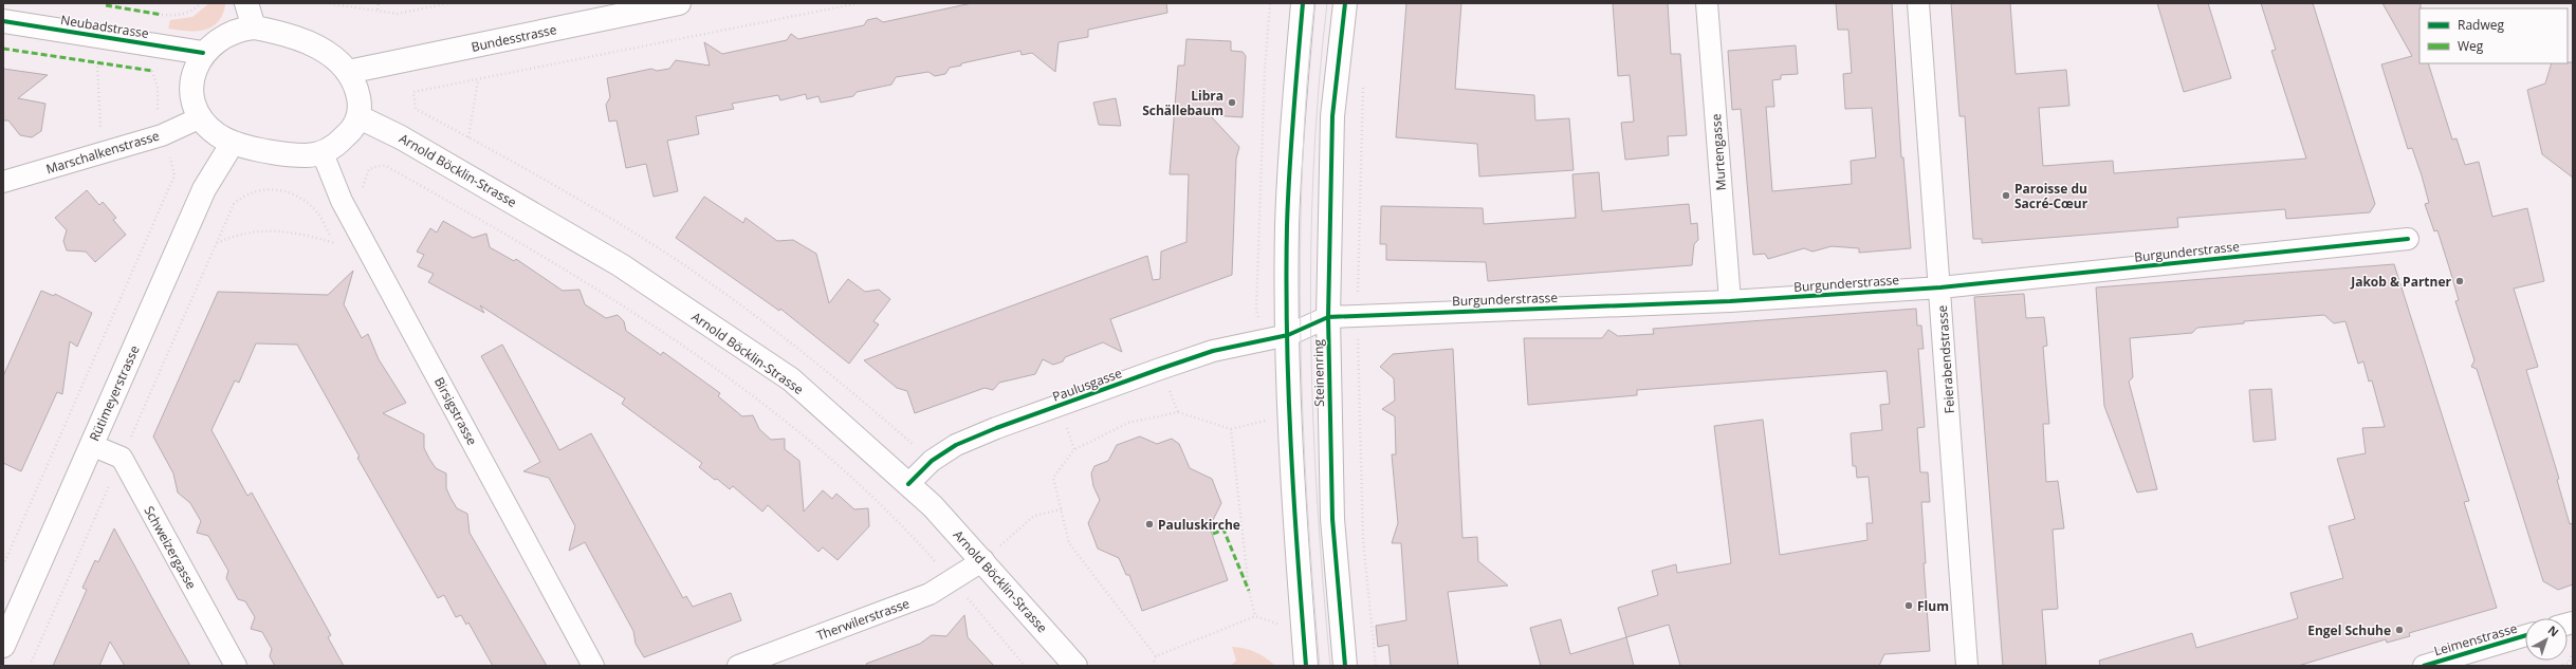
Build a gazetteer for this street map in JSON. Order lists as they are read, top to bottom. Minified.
{"streets":{"main road":["Neubadstrasse","Bundesstrasse","Arnold Böcklin-Strasse","Steinenring","Rütimeyerstrasse"],"street":["Marschalkenstrasse","Murtengasse","Burgunderstrasse","Feierabendstrasse","Paulusgasse","Birsigstrasse","Schweizergasse","Therwilerstrasse","Leimenstrasse"]},"crossings":[["Neubadstrasse","Bundesstrasse"],["Neubadstrasse","Marschalkenstrasse"],["Neubadstrasse","Arnold Böcklin-Strasse"],["Neubadstrasse","Rütimeyerstrasse"],["Neubadstrasse","Birsigstrasse"],["Bundesstrasse","Marschalkenstrasse"],["Bundesstrasse","Arnold Böcklin-Strasse"],["Bundesstrasse","Rütimeyerstrasse"],["Bundesstrasse","Birsigstrasse"],["Marschalkenstrasse","Arnold Böcklin-Strasse"],["Marschalkenstrasse","Rütimeyerstrasse"],["Marschalkenstrasse","Birsigstrasse"],["Murtengasse","Burgunderstrasse"],["Arnold Böcklin-Strasse","Paulusgasse"],["Arnold Böcklin-Strasse","Rütimeyerstrasse"],["Arnold Böcklin-Strasse","Birsigstrasse"],["Arnold Böcklin-Strasse","Therwilerstrasse"],["Burgunderstrasse","Feierabendstrasse"],["Burgunderstrasse","Steinenring"],["Burgunderstrasse","Paulusgasse"],["Rütimeyerstrasse","Birsigstrasse"]],"places":["Libra Schällebaum","Paroisse du Sacré-Cœur","Jakob & Partner","Pauluskirche","Flum","Engel Schuhe"],"legend":["Radweg","Weg"],"north":"top right"}
